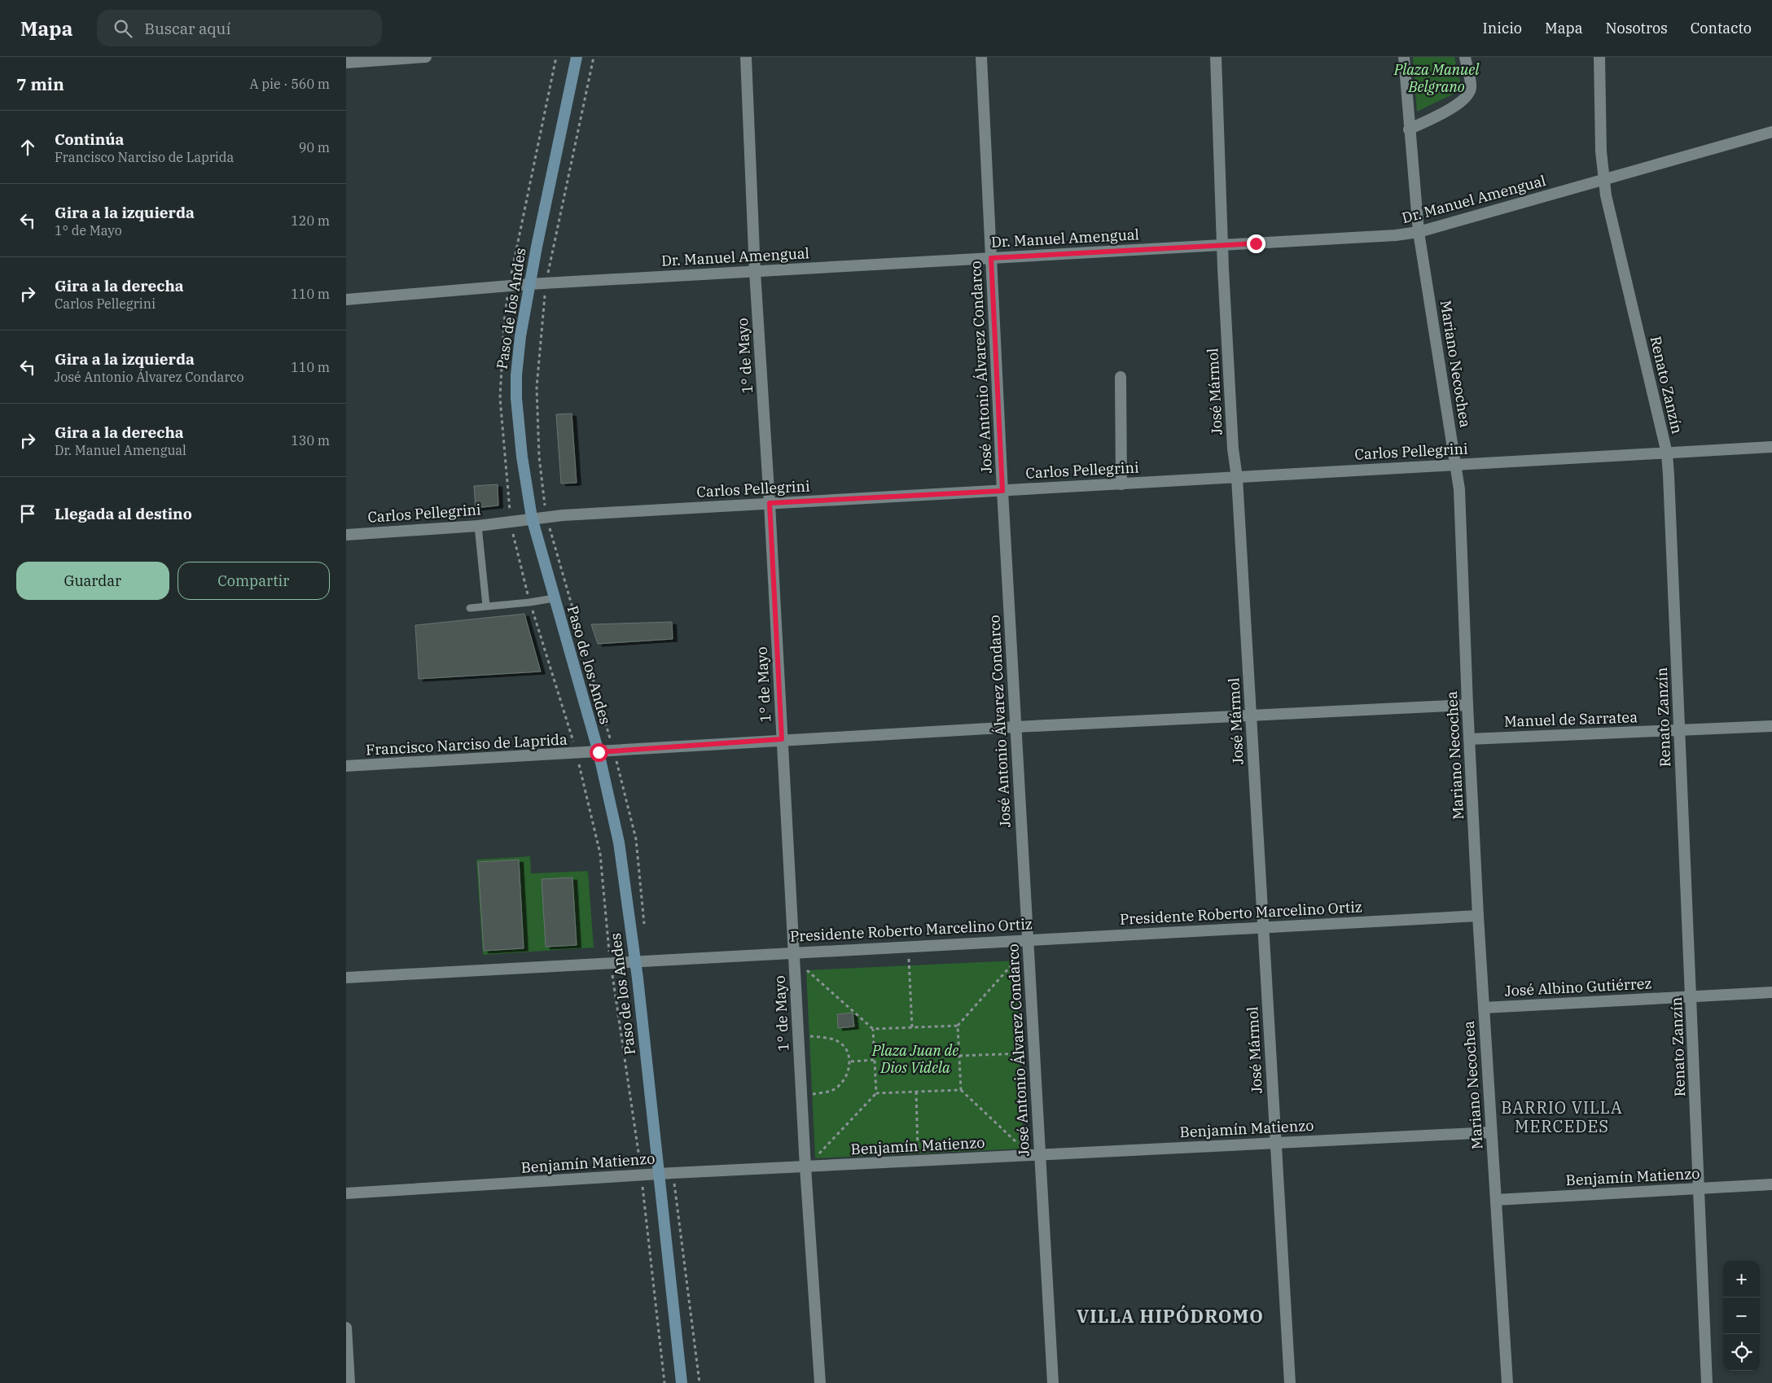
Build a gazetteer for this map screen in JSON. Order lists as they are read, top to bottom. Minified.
{"streets":{"main road":["Paso de los Andes"],"street":["Dr. Manuel Amengual","1° de Mayo","Mariano Necochea","José Antonio Álvarez Condarco","Renato Zanzín","José Mármol","Carlos Pellegrini","Manuel de Sarratea","Francisco Narciso de Laprida","Presidente Roberto Marcelino Ortiz","José Albino Gutiérrez","Benjamín Matienzo"]},"crossings":[["Dr. Manuel Amengual","Paso de los Andes"],["Dr. Manuel Amengual","1° de Mayo"],["Dr. Manuel Amengual","Mariano Necochea"],["Dr. Manuel Amengual","José Antonio Álvarez Condarco"],["Dr. Manuel Amengual","Renato Zanzín"],["Dr. Manuel Amengual","José Mármol"],["Paso de los Andes","Carlos Pellegrini"],["Paso de los Andes","Francisco Narciso de Laprida"],["Paso de los Andes","Presidente Roberto Marcelino Ortiz"],["Paso de los Andes","Benjamín Matienzo"],["1° de Mayo","Carlos Pellegrini"],["1° de Mayo","Francisco Narciso de Laprida"],["1° de Mayo","Presidente Roberto Marcelino Ortiz"],["1° de Mayo","Benjamín Matienzo"],["Mariano Necochea","Carlos Pellegrini"],["Mariano Necochea","Manuel de Sarratea"],["Mariano Necochea","Francisco Narciso de Laprida"],["Mariano Necochea","Presidente Roberto Marcelino Ortiz"],["Mariano Necochea","José Albino Gutiérrez"],["Mariano Necochea","Benjamín Matienzo"],["José Antonio Álvarez Condarco","Carlos Pellegrini"],["José Antonio Álvarez Condarco","Francisco Narciso de Laprida"],["José Antonio Álvarez Condarco","Presidente Roberto Marcelino Ortiz"],["José Antonio Álvarez Condarco","Benjamín Matienzo"],["Renato Zanzín","Carlos Pellegrini"],["Renato Zanzín","Manuel de Sarratea"],["Renato Zanzín","José Albino Gutiérrez"],["Renato Zanzín","Benjamín Matienzo"],["José Mármol","Carlos Pellegrini"],["José Mármol","Francisco Narciso de Laprida"],["José Mármol","Presidente Roberto Marcelino Ortiz"],["José Mármol","Benjamín Matienzo"]],"districts":["BARRIO VILLA MERCEDES","VILLA HIPÓDROMO"],"parks":["Plaza Manuel Belgrano","Plaza Juan de Dios Videla"],"page":{"header":"Mapa","search":"Buscar aquí","nav":["Inicio","Mapa","Nosotros","Contacto"],"heading":["7 min","A pie · 560 m"],"list":[["Continúa","Francisco Narciso de Laprida","90 m"],["Gira a la izquierda","1° de Mayo","120 m"],["Gira a la derecha","Carlos Pellegrini","110 m"],["Gira a la izquierda","José Antonio Álvarez Condarco","110 m"],["Gira a la derecha","Dr. Manuel Amengual","130 m"],"Llegada al destino"],"buttons":["Guardar","Compartir"],"map_buttons":["+","−"]}}
